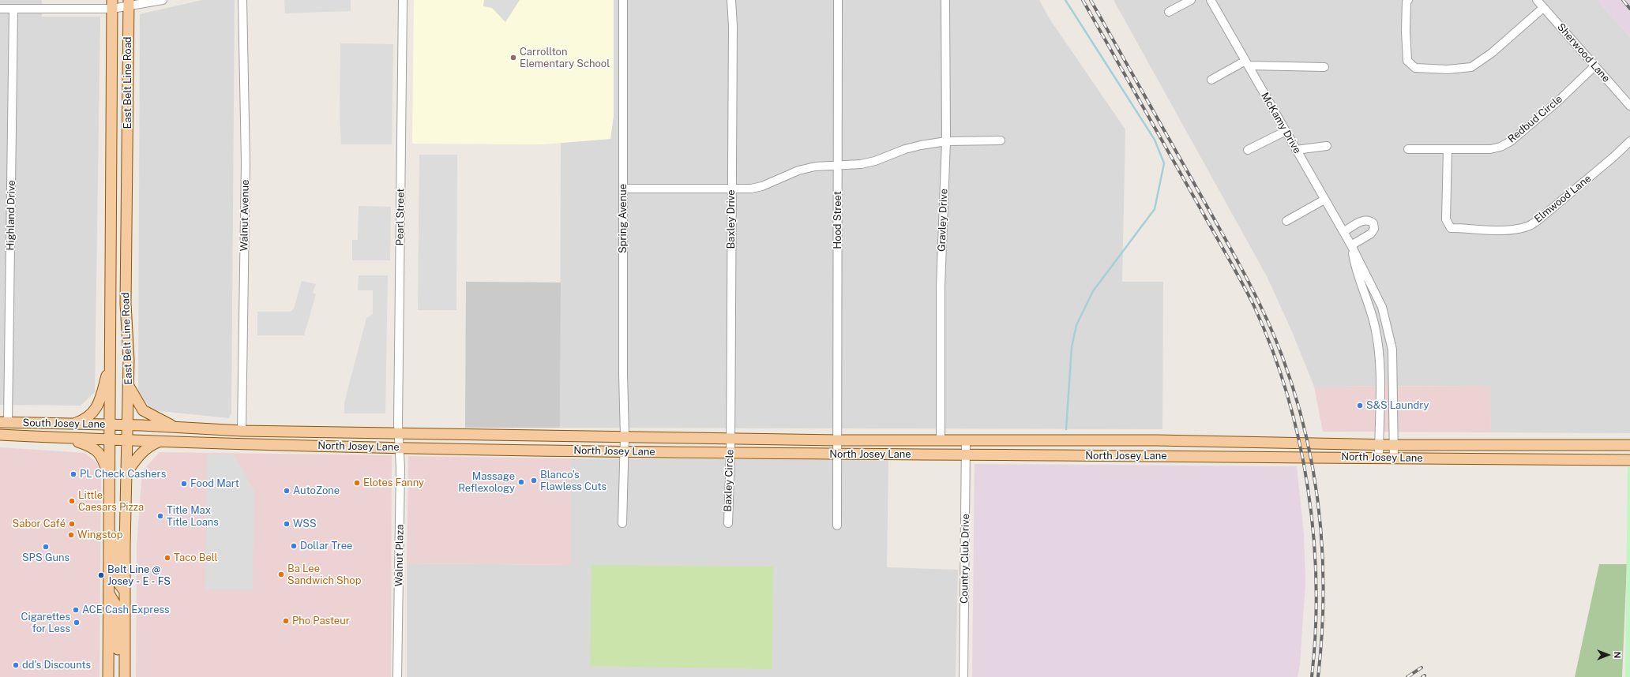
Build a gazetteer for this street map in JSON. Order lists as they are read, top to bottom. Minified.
{"streets":{"main road":["East Belt Line Road","South Josey Lane","North Josey Lane"],"street":["Sherwood Lane","Redbud Circle","McKamy Drive","Elmwood Lane","Highland Drive","Walnut Avenue","Pearl Street","Spring Avenue","Baxley Drive","Hood Street","Gravley Drive","Baxley Circle","Walnut Plaza","Country Club Drive"]},"crossings":[["Sherwood Lane","Redbud Circle"],["East Belt Line Road","South Josey Lane"],["East Belt Line Road","North Josey Lane"],["Redbud Circle","Elmwood Lane"],["McKamy Drive","North Josey Lane"],["Highland Drive","South Josey Lane"],["Walnut Avenue","North Josey Lane"],["Pearl Street","North Josey Lane"],["Pearl Street","Walnut Plaza"],["Spring Avenue","North Josey Lane"],["Baxley Drive","North Josey Lane"],["Baxley Drive","Baxley Circle"],["Hood Street","North Josey Lane"],["Gravley Drive","North Josey Lane"],["South Josey Lane","North Josey Lane"],["North Josey Lane","Baxley Circle"],["North Josey Lane","Walnut Plaza"],["North Josey Lane","Country Club Drive"]],"places":["Carrollton Elementary School","S&S Laundry","PL Check Cashers","Blanco's Flawless Cuts","Massage Reflexology","Elotes Fanny","Food Mart","AutoZone","Little Caesars Pizza","Title Max Title Loans","Sabor Café","WSS","Wingstop","Dollar Tree","SPS Guns","Taco Bell","Ba Lee Sandwich Shop","Belt Line @ Josey - E - FS","ACE Cash Express","Pho Pasteur","Cigarettes for Less","dd's Discounts"],"north":"right"}
